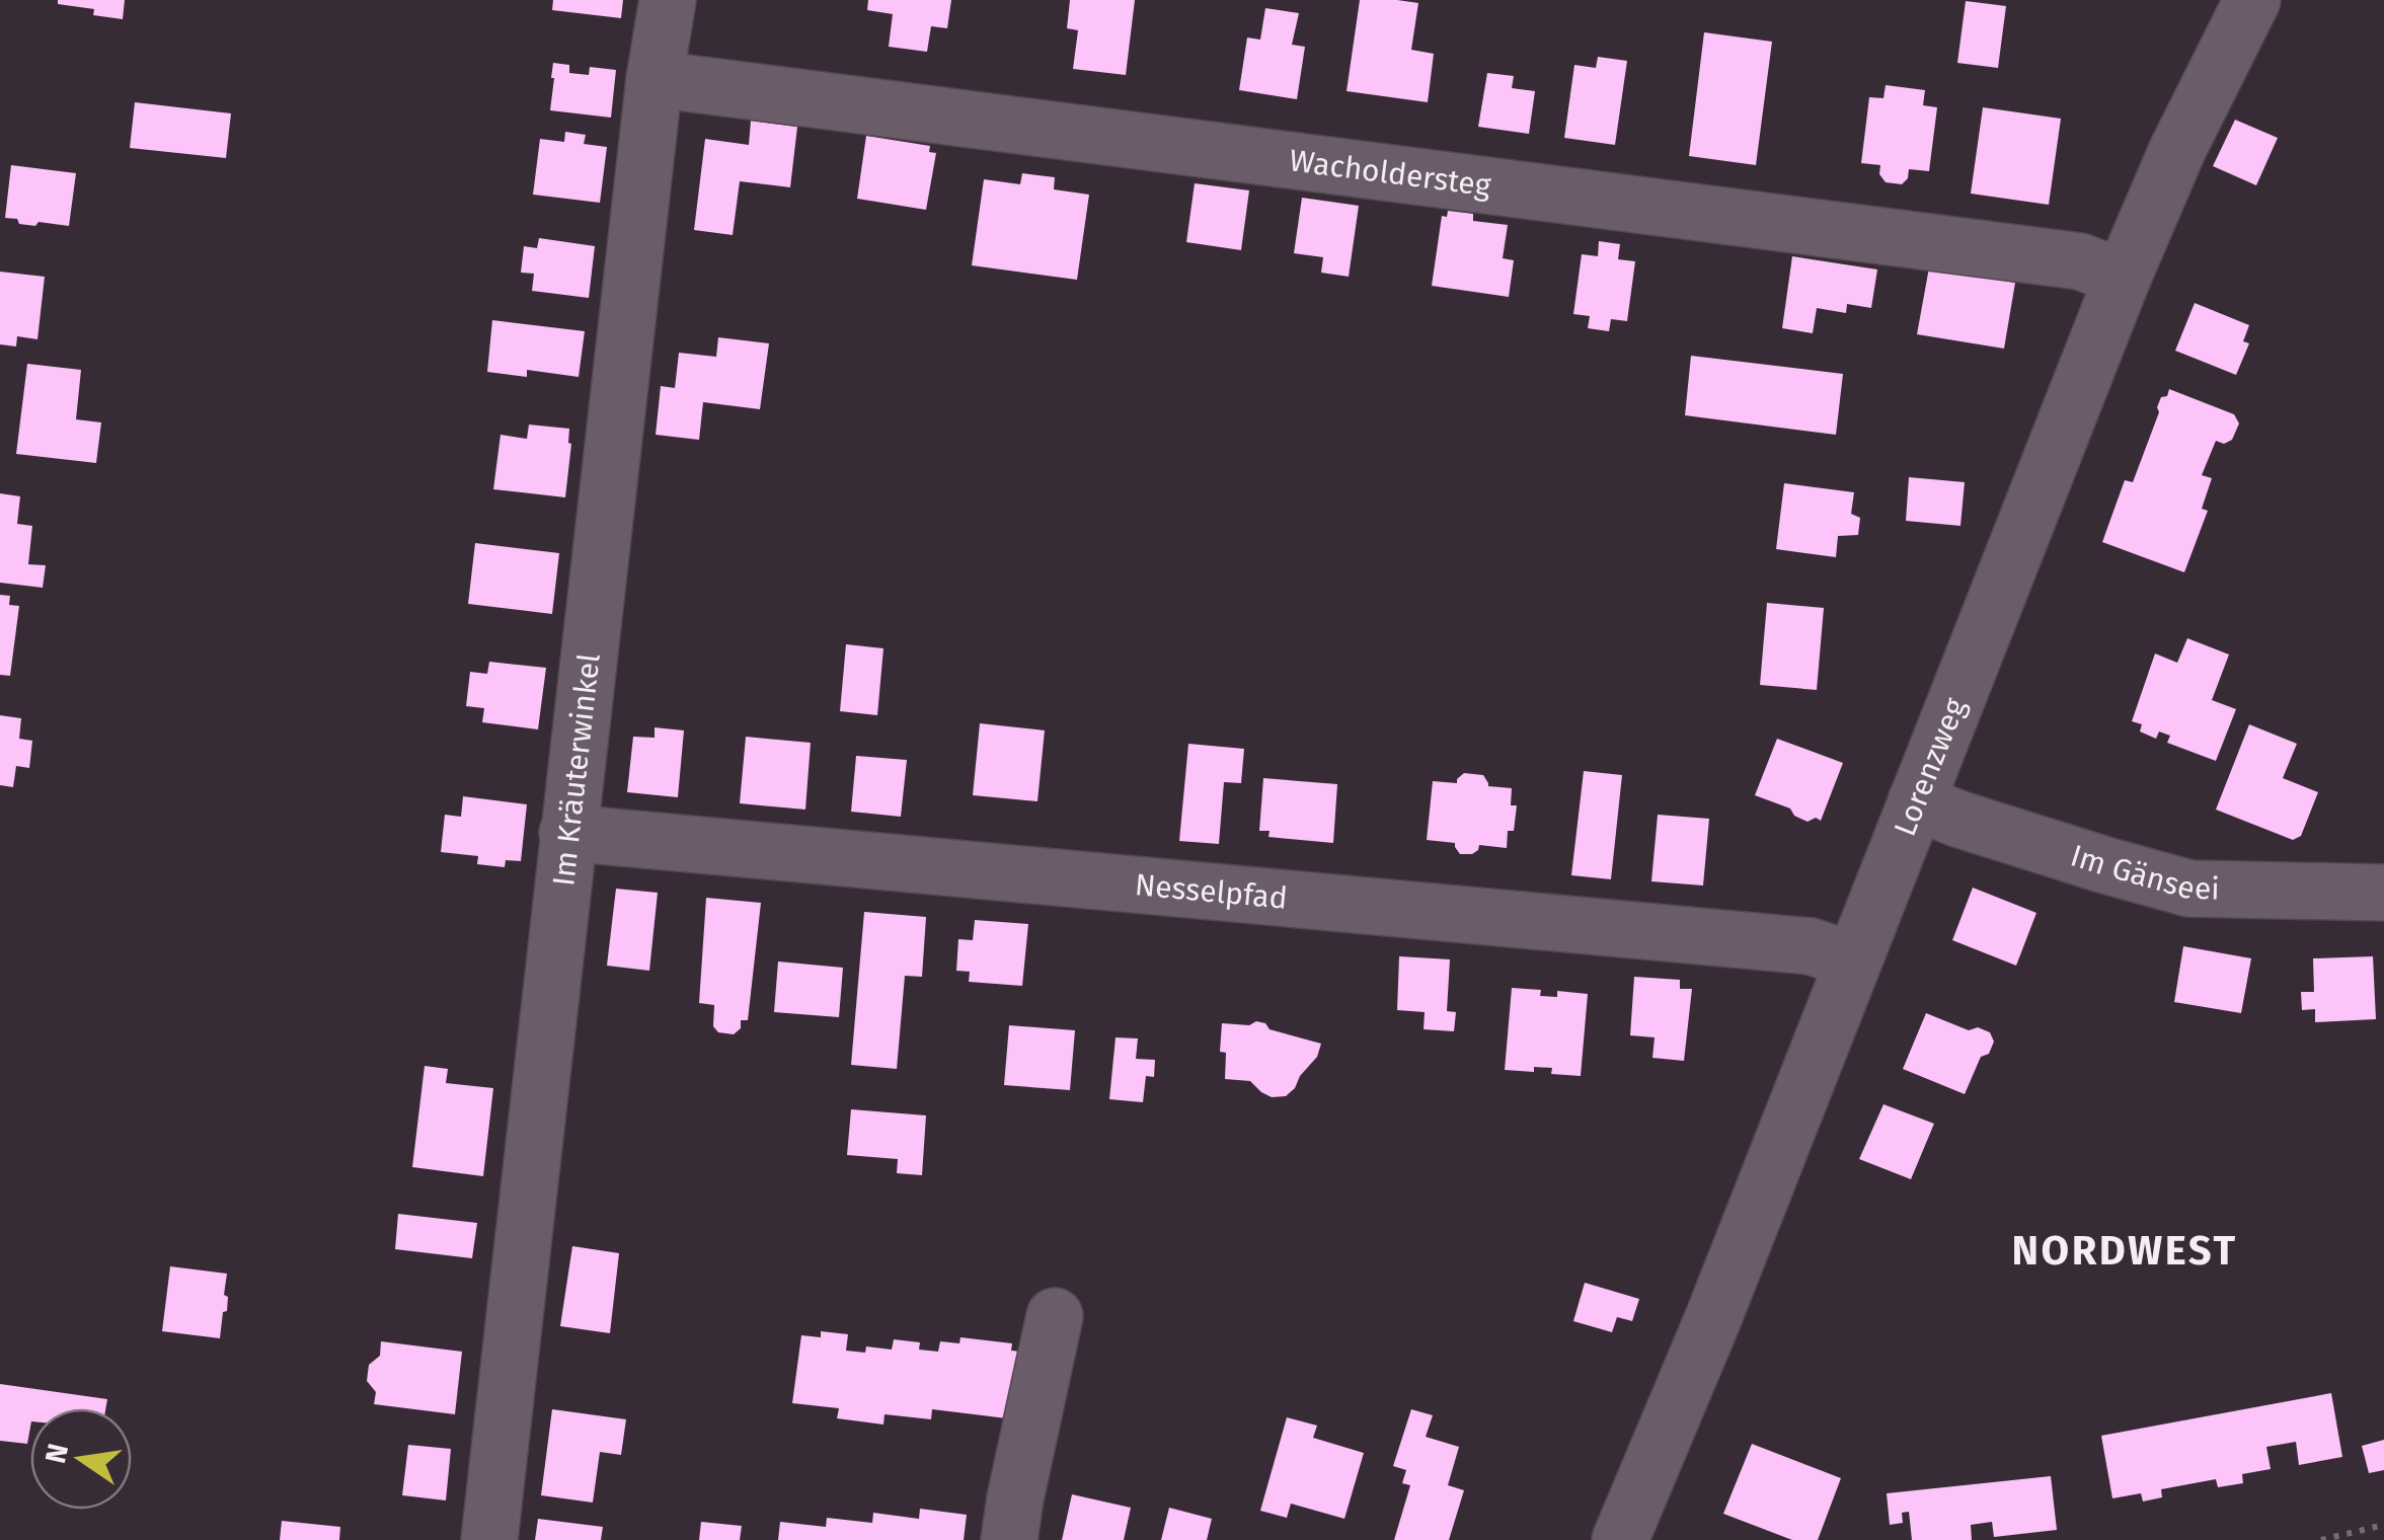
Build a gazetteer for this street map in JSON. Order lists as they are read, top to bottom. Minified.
{"streets":{"street":["Wacholdersteg","Lorenzweg","Im Kräuterwinkel","Im Gänseei","Nesselpfad"]},"crossings":[["Wacholdersteg","Lorenzweg"],["Wacholdersteg","Im Kräuterwinkel"],["Lorenzweg","Im Gänseei"],["Lorenzweg","Nesselpfad"],["Im Kräuterwinkel","Nesselpfad"]],"districts":["NORDWEST"],"north":"left"}
